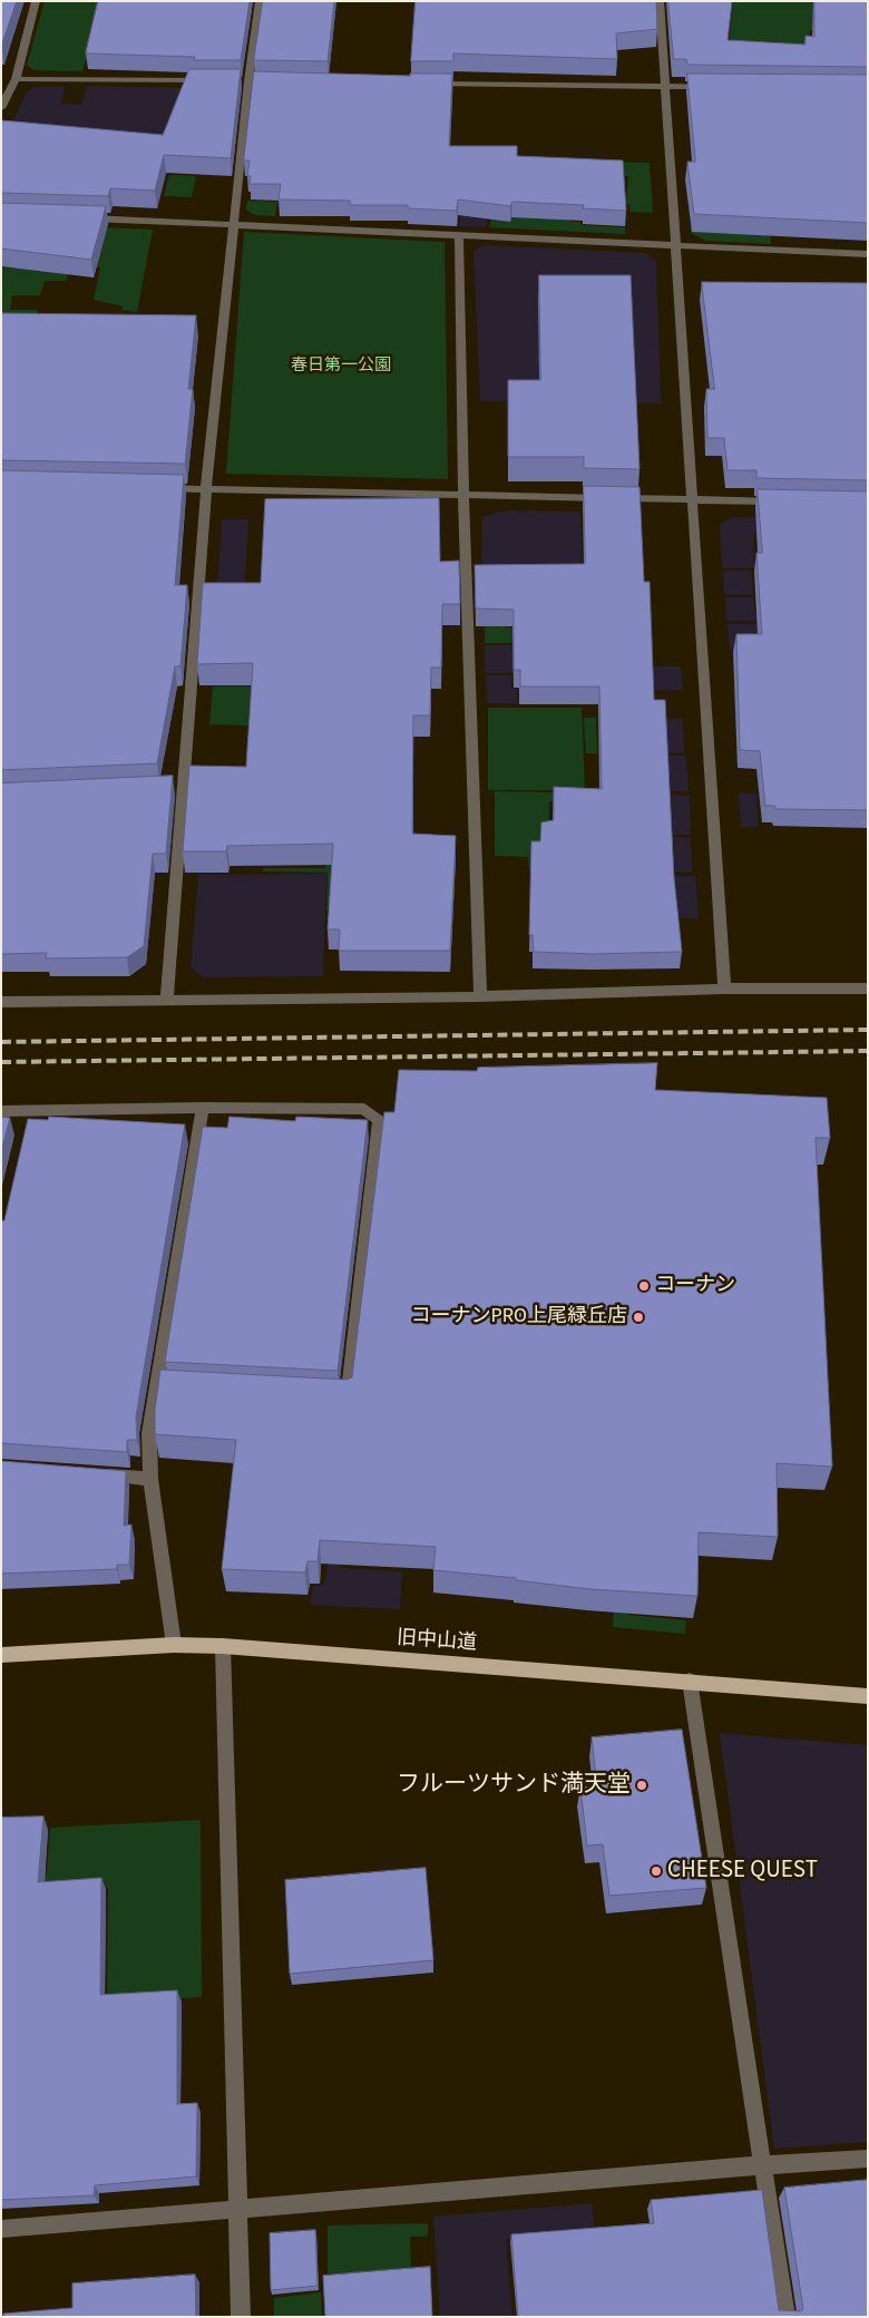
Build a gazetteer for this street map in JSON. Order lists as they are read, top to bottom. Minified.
{"streets":{"main road":["旧中山道"]},"parks":["春日第一公園"],"places":["コーナン","コーナンPRO上尾緑丘店","フルーツサンド満天堂","CHEESE QUEST"]}
